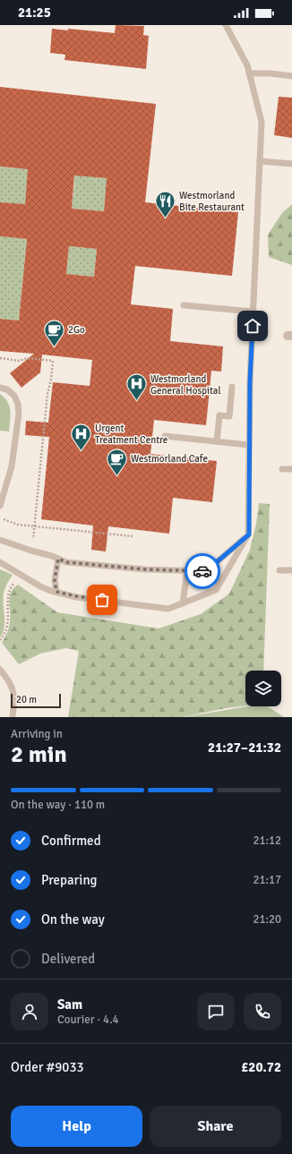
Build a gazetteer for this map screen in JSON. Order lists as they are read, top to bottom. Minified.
{"places":{"restaurant":["Westmorland Bite Restaurant"],"cafe":["2Go","Westmorland Cafe"],"hospital":["Westmorland General Hospital","Urgent Treatment Centre"]},"scale_bar":"20 m","page":{"status":"21:25","scale":"20 m","heading":["2 min","Arriving in","21:27–21:32"],"panel":["Sam","Courier · 4.4","Order #9033","£20.72"],"bar":"On the way · 110 m","list":[["Confirmed","21:12"],["Preparing","21:17"],["On the way","21:20"],"Delivered"],"buttons":["Help","Share"]}}
